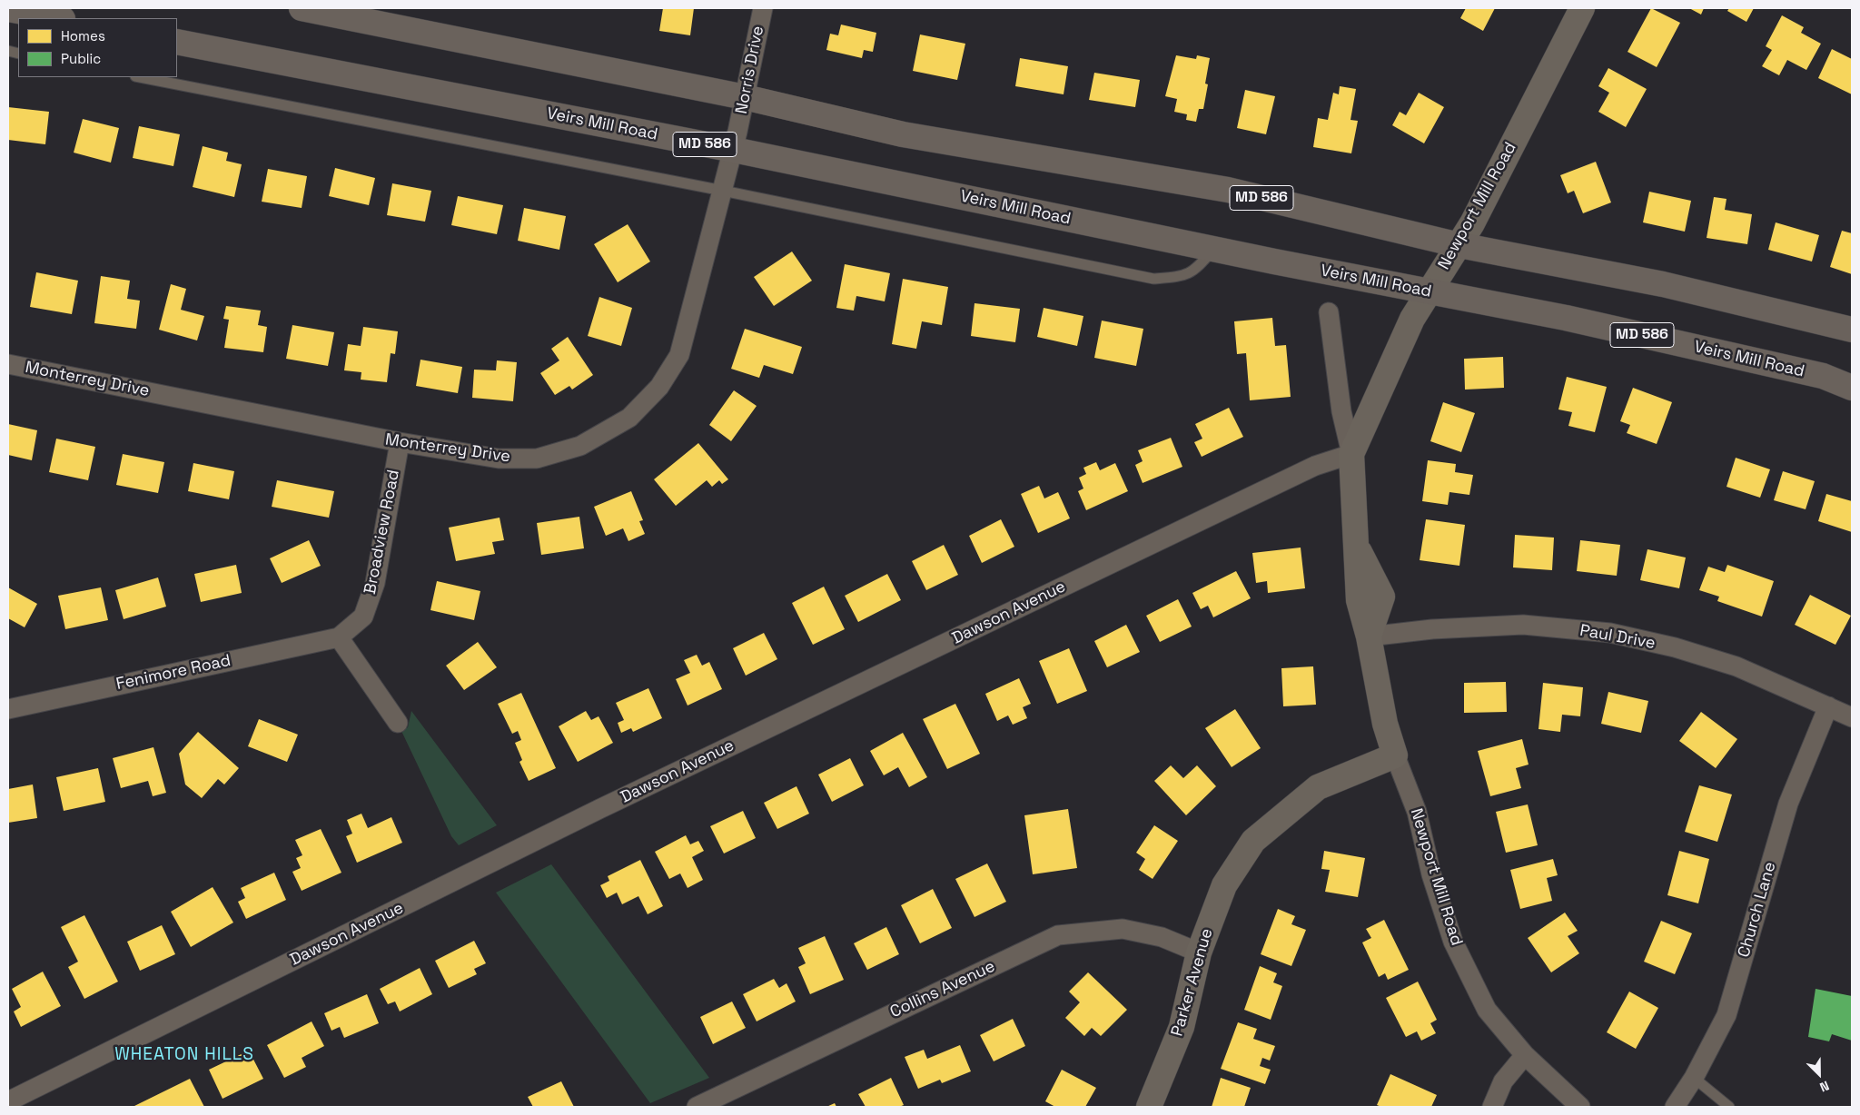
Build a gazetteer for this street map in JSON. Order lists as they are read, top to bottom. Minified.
{"streets":{"main road":["Veirs Mill Road","MD 586"],"street":["Norris Drive","Newport Mill Road","Monterrey Drive","Broadview Road","Dawson Avenue","Paul Drive","Fenimore Road","Church Lane","Parker Avenue","Collins Avenue"]},"crossings":[["Norris Drive","Veirs Mill Road"],["Norris Drive","MD 586"],["Norris Drive","Monterrey Drive"],["Veirs Mill Road","Newport Mill Road"],["Veirs Mill Road","Monterrey Drive"],["MD 586","Newport Mill Road"],["Newport Mill Road","Dawson Avenue"],["Newport Mill Road","Paul Drive"],["Newport Mill Road","Parker Avenue"],["Monterrey Drive","Broadview Road"],["Broadview Road","Fenimore Road"],["Paul Drive","Church Lane"],["Parker Avenue","Collins Avenue"]],"districts":["WHEATON HILLS"],"legend":["Homes","Public"],"north":"bottom right"}
